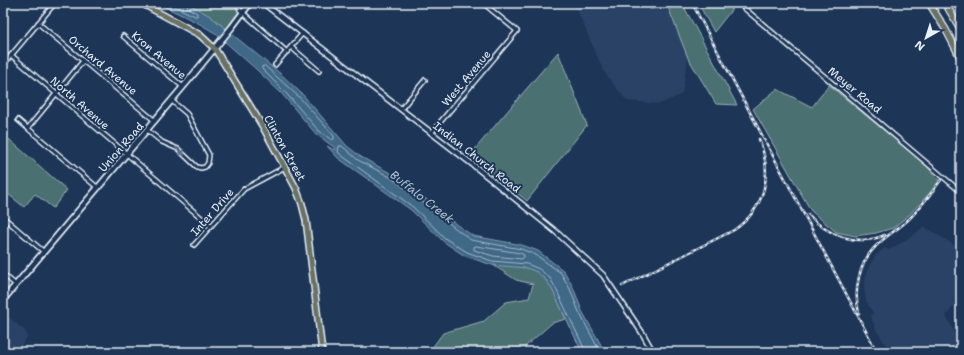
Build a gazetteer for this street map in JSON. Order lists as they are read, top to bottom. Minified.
{"streets":{"main road":["Union Road","Clinton Street"],"street":["Kron Avenue","Orchard Avenue","West Avenue","Meyer Road","North Avenue","Indian Church Road","Inter Drive"]},"crossings":[["Kron Avenue","Union Road"],["Orchard Avenue","Union Road"],["West Avenue","Indian Church Road"],["North Avenue","Union Road"],["North Avenue","Inter Drive"],["Union Road","Clinton Street"],["Clinton Street","Inter Drive"]],"water":["Buffalo Creek"],"north":"bottom left"}
